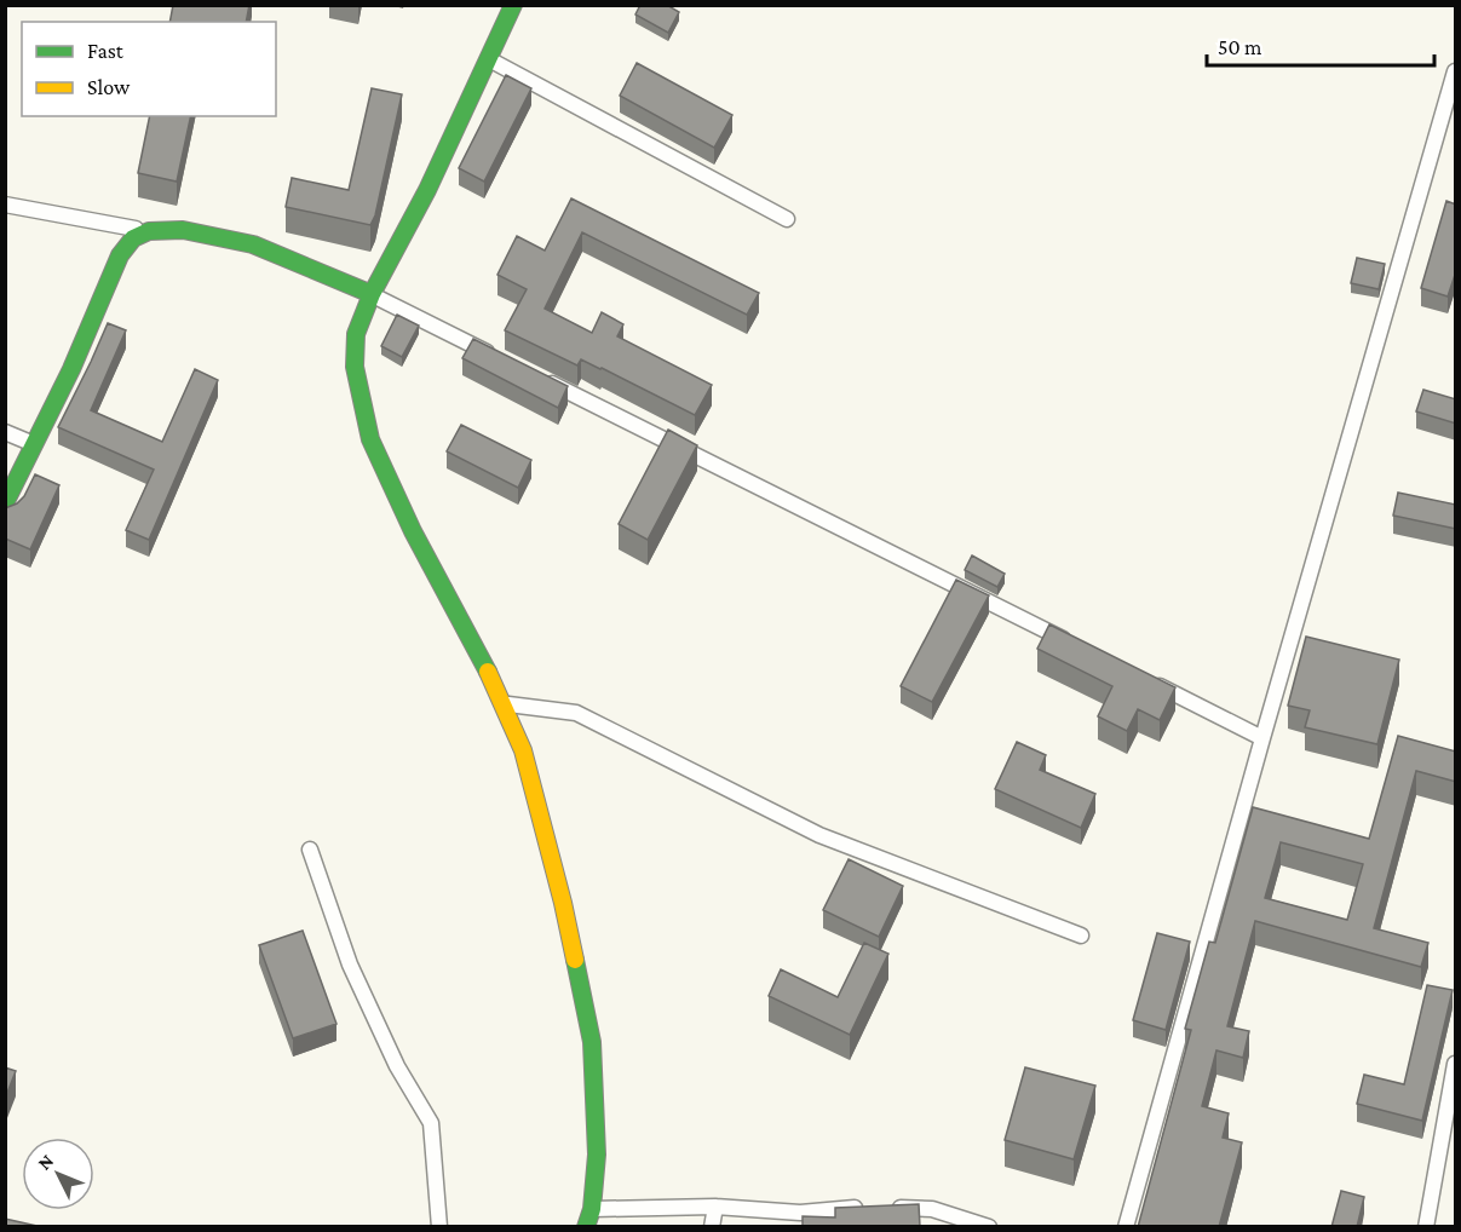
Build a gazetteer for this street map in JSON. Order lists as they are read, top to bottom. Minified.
{"legend":["Fast","Slow"],"scale_bar":"50 m","north":"top left"}
